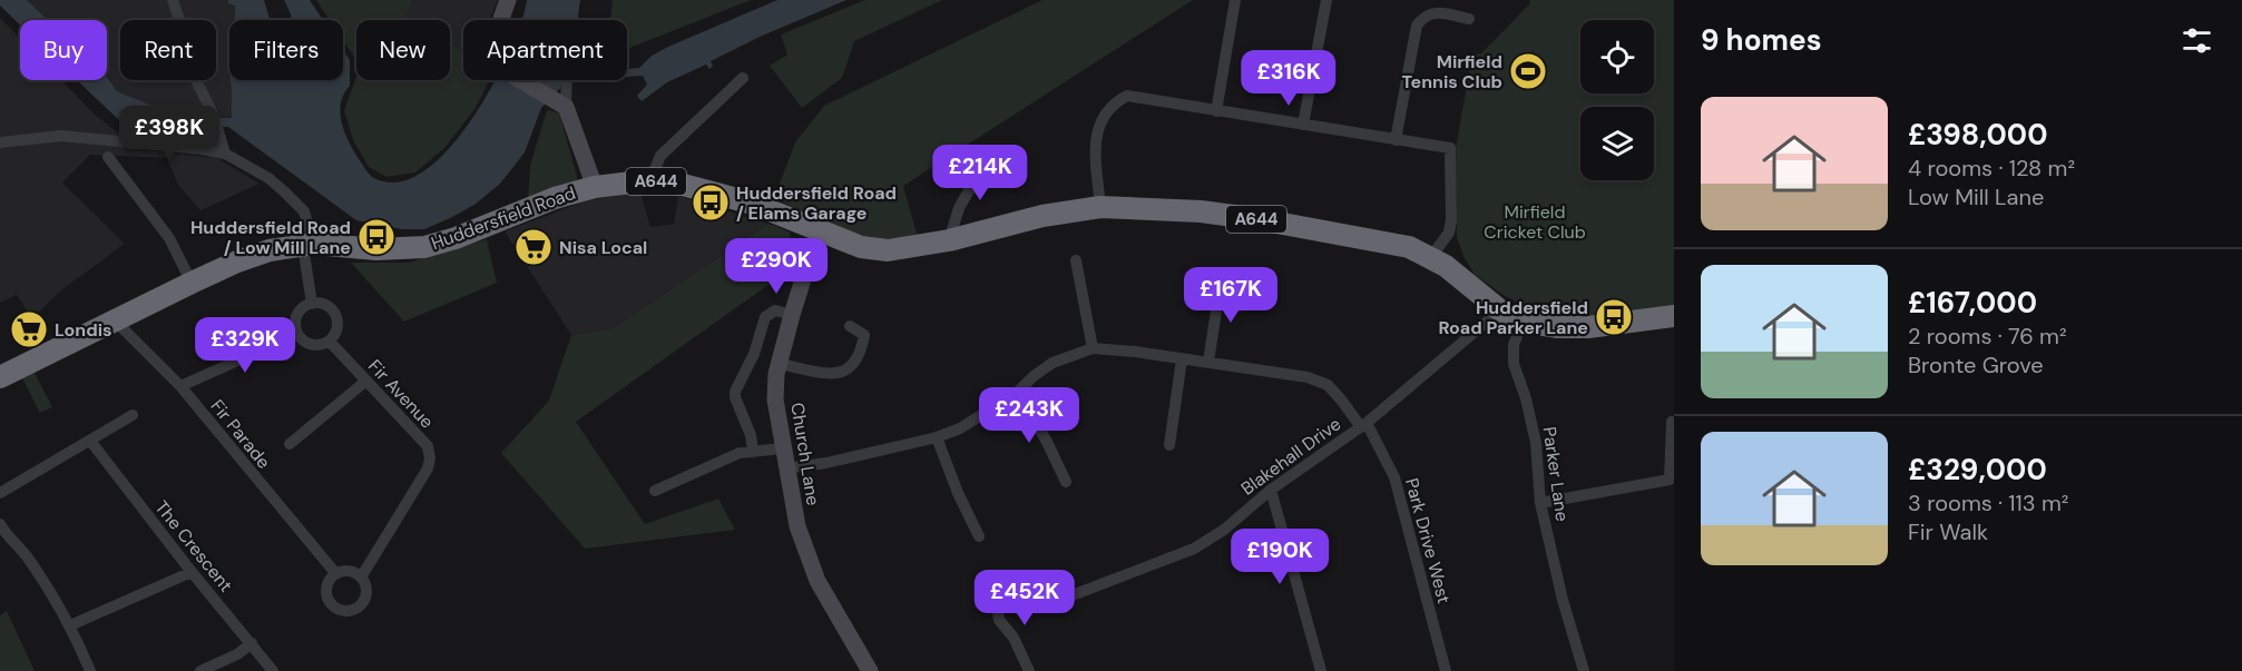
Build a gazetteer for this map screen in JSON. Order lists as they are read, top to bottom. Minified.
{"streets":{"highway":["A644","Huddersfield Road"],"street":["Fir Avenue","Fir Parade","Church Lane","Blakehall Drive","Parker Lane","Park Drive West","The Crescent"]},"crossings":[["Huddersfield Road","Fir Parade"],["Huddersfield Road","Church Lane"],["Huddersfield Road","Blakehall Drive"],["Huddersfield Road","Parker Lane"],["Fir Avenue","Fir Parade"],["Blakehall Drive","Park Drive West"]],"parks":["Mirfield Cricket Club"],"places":{"sports":["Mirfield Tennis Club"],"bus stop":["Huddersfield Road / Elams Garage","Huddersfield Road / Low Mill Lane","Huddersfield Road Parker Lane"],"supermarket":["Nisa Local","Londis"]},"page":{"heading":"9 homes","chip":["Buy","Rent","Filters","New","Apartment"],"price":["£316K","£398K","£214K","£290K","£167K","£329K","£243K","£190K","£452K"],"list":[{"name":"£398,000","note":"4 rooms · 128 m² · Low Mill Lane"},{"name":"£167,000","note":"2 rooms · 76 m² · Bronte Grove"},{"name":"£329,000","note":"3 rooms · 113 m² · Fir Walk"}]}}
